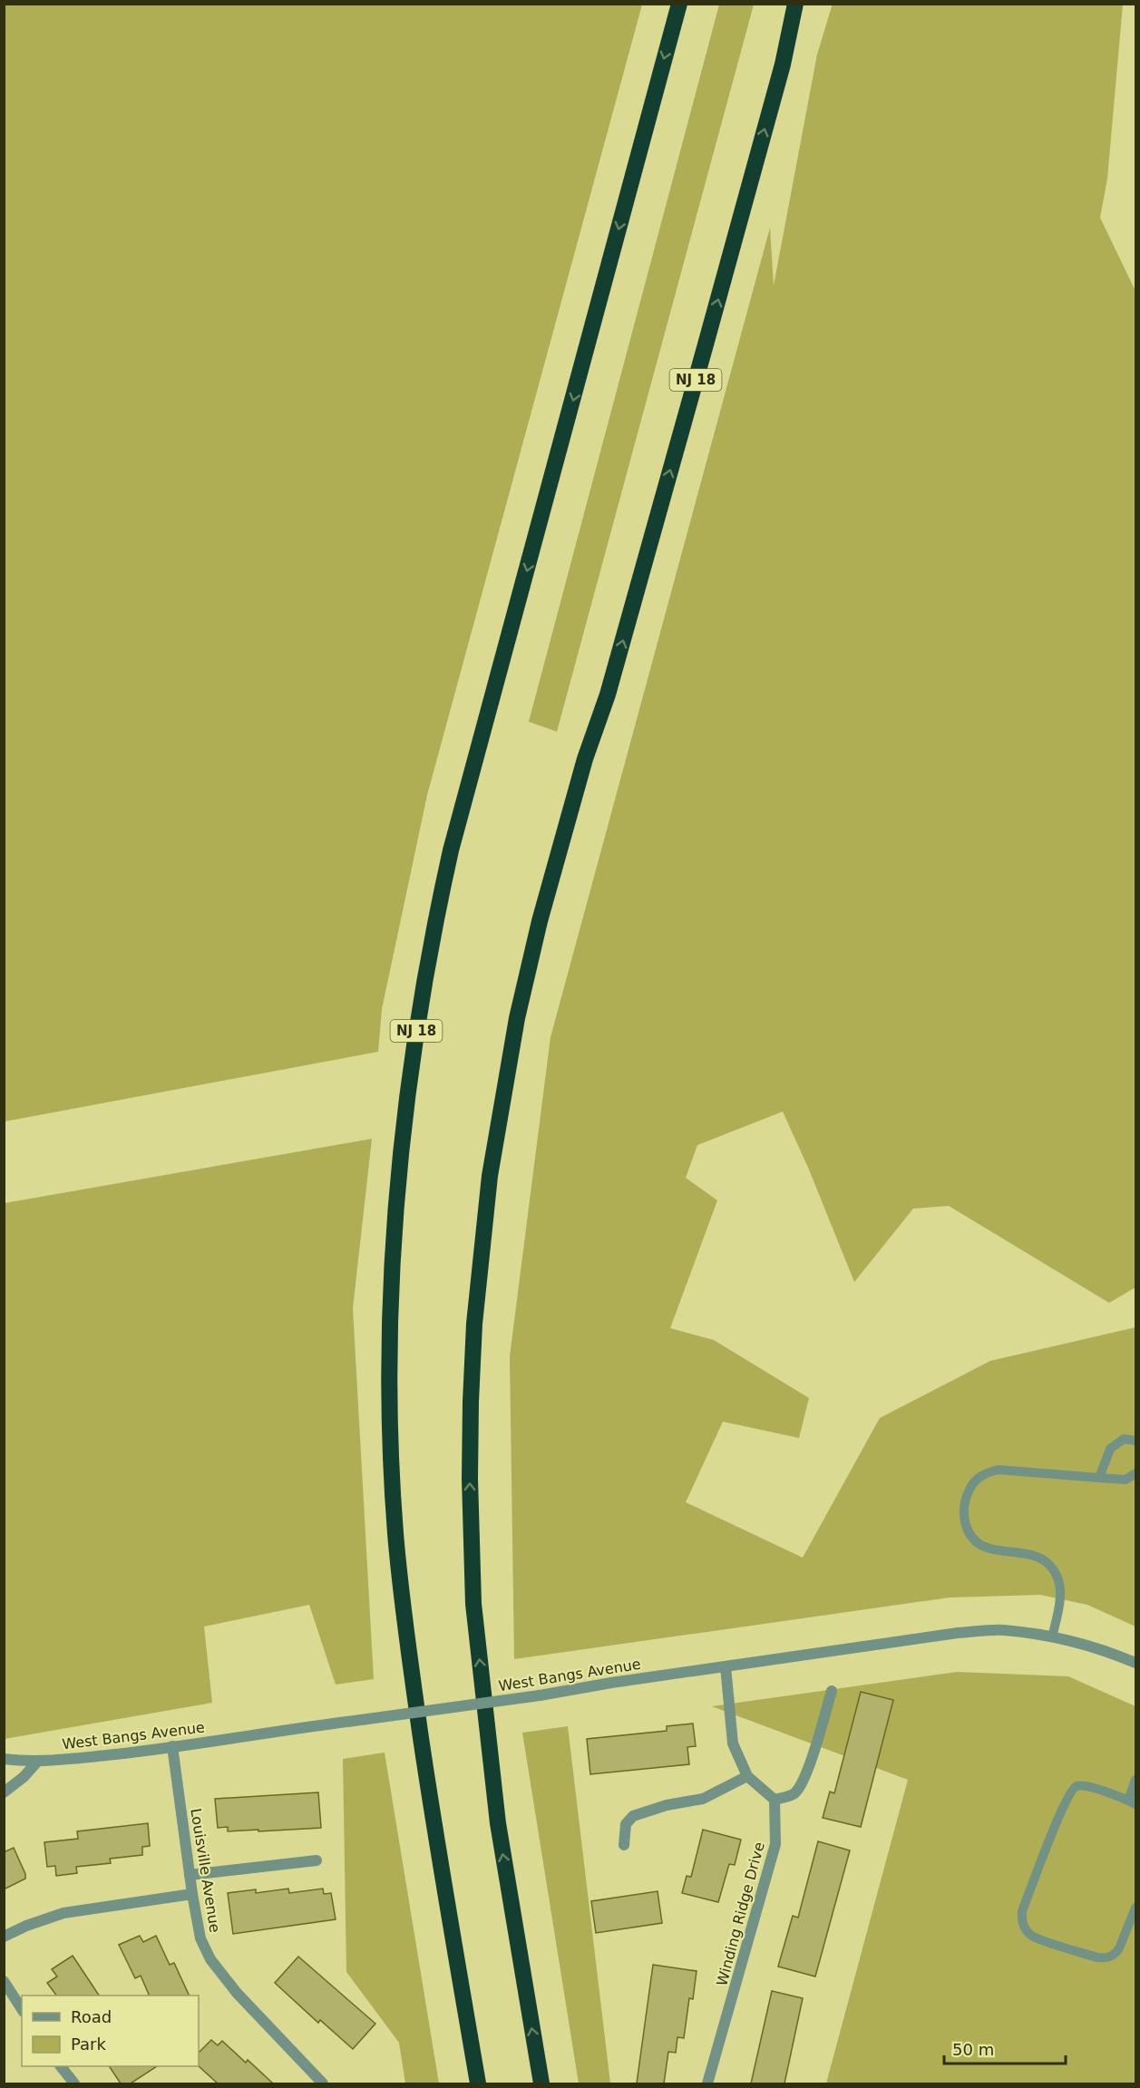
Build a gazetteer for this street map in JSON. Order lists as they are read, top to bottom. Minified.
{"streets":{"highway":["NJ 18"],"street":["West Bangs Avenue","Louisville Avenue","Winding Ridge Drive"]},"crossings":[["West Bangs Avenue","Louisville Avenue"]],"legend":["Road","Park"],"scale_bar":"50 m"}
